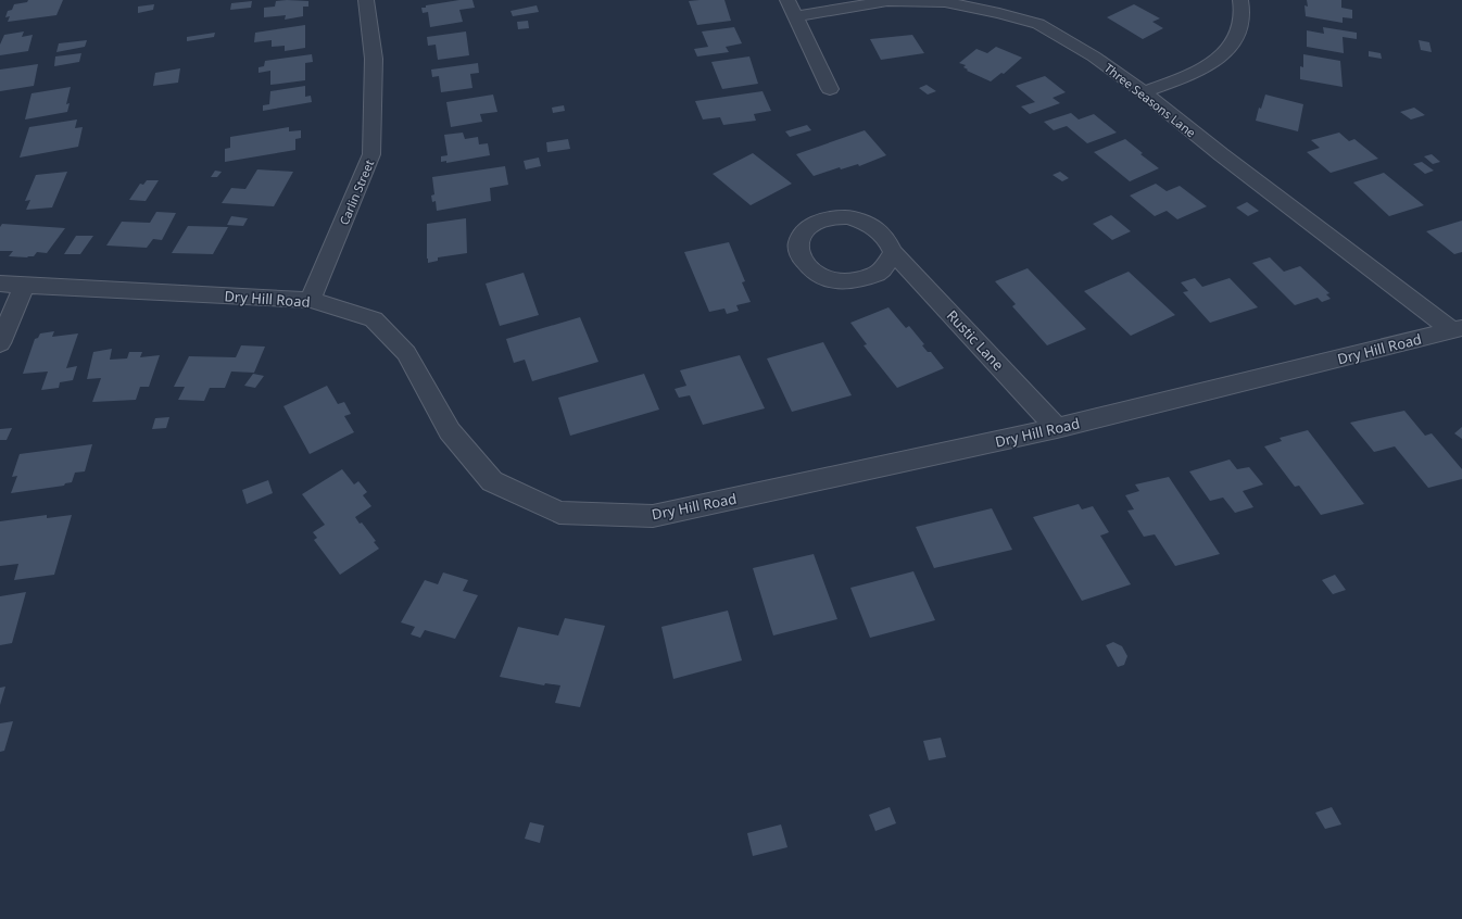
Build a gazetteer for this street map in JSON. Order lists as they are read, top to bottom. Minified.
{"streets":{"street":["Three Seasons Lane","Carlin Street","Dry Hill Road","Rustic Lane"]},"crossings":[["Three Seasons Lane","Dry Hill Road"],["Carlin Street","Dry Hill Road"],["Dry Hill Road","Rustic Lane"]]}
